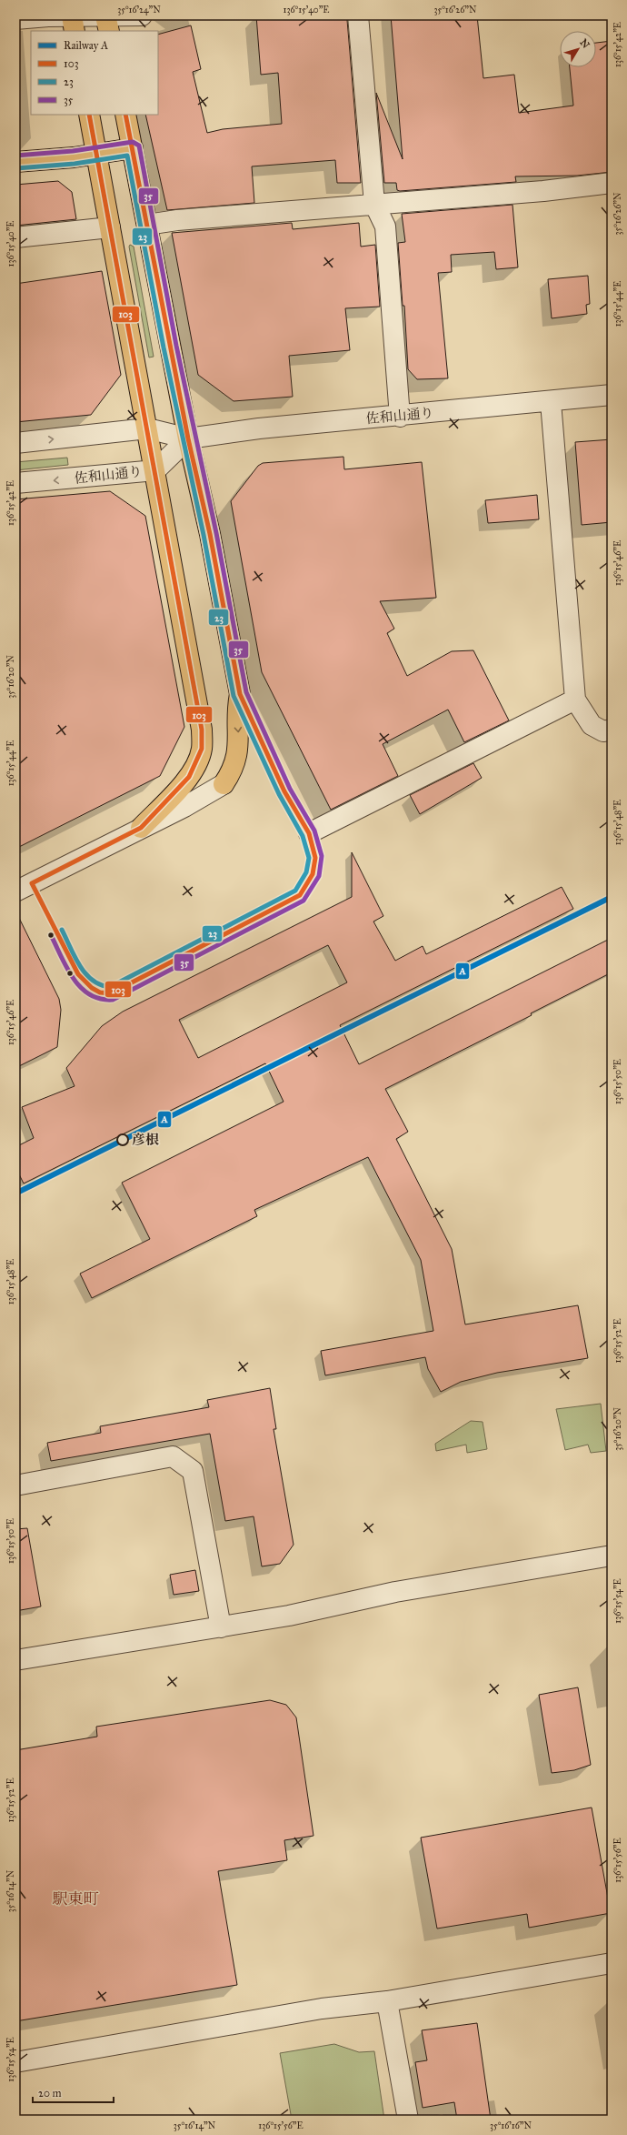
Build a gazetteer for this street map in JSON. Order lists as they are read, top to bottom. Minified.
{"streets":{"street":["佐和山通り"]},"districts":["駅東町"],"places":["彦根"],"lines":["transit line 103","transit line 35","transit line 23","rail line A"],"legend":["Railway A","103","23","35"],"scale_bar":"20 m","north":"top right","coordinates":["35°16'24\"N","136°15'40\"E","35°16'26\"N","136°15'42\"E","136°15'44\"E","136°15'46\"E","35°16'20\"N","136°15'48\"E","136°15'50\"E","136°15'52\"E","136°15'54\"E","136°15'56\"E","35°16'14\"N","35°16'16\"N"]}
